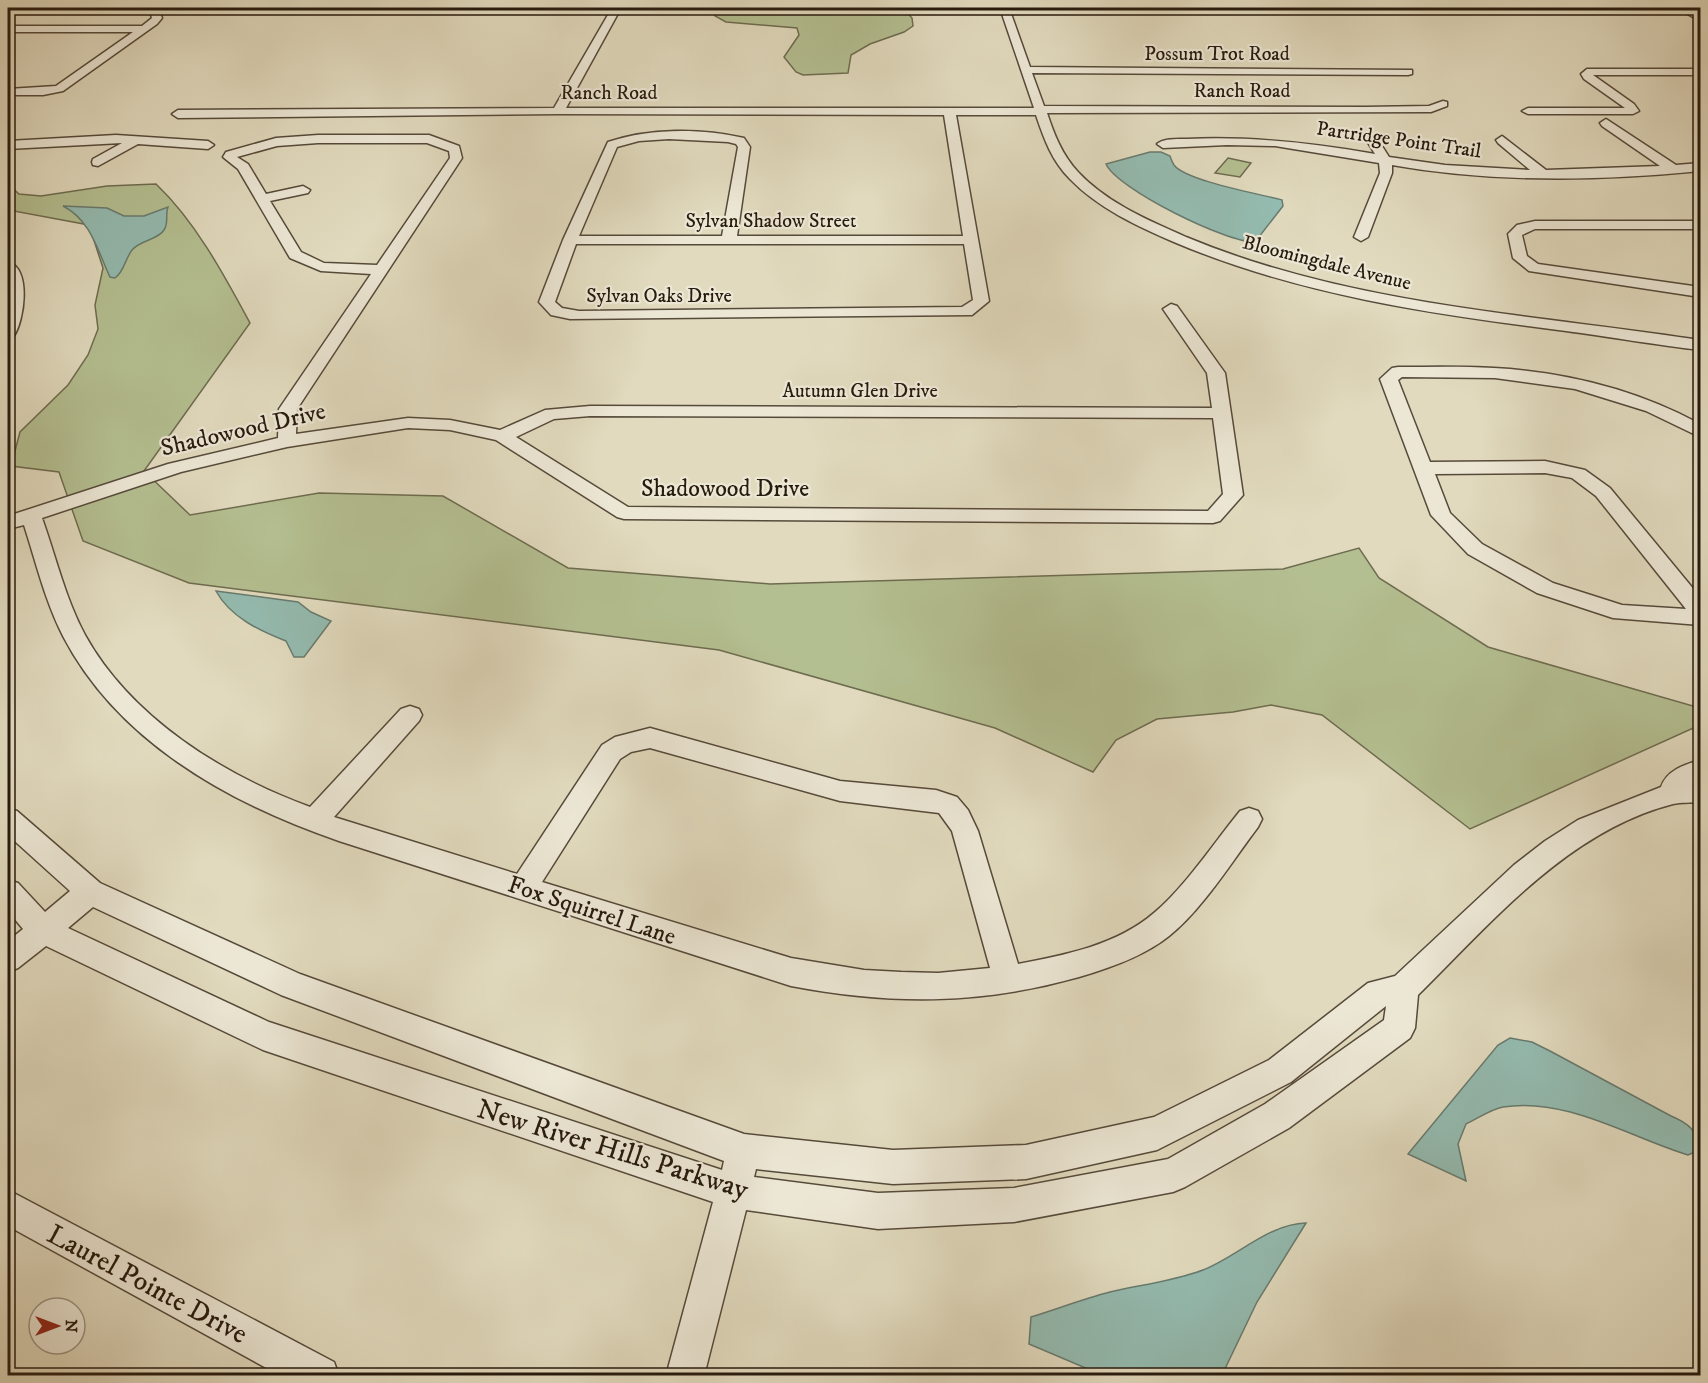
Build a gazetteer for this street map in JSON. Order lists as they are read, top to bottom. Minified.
{"streets":{"street":["Possum Trot Road","Ranch Road","Partridge Point Trail","Sylvan Shadow Street","Bloomingdale Avenue","Sylvan Oaks Drive","Autumn Glen Drive","Shadowood Drive","Fox Squirrel Lane","New River Hills Parkway","Laurel Pointe Drive"]},"crossings":[["Possum Trot Road","Bloomingdale Avenue"],["Ranch Road","Bloomingdale Avenue"],["Ranch Road","Sylvan Oaks Drive"],["Sylvan Shadow Street","Sylvan Oaks Drive"],["Autumn Glen Drive","Shadowood Drive"],["Shadowood Drive","Fox Squirrel Lane"]],"north":"right"}
